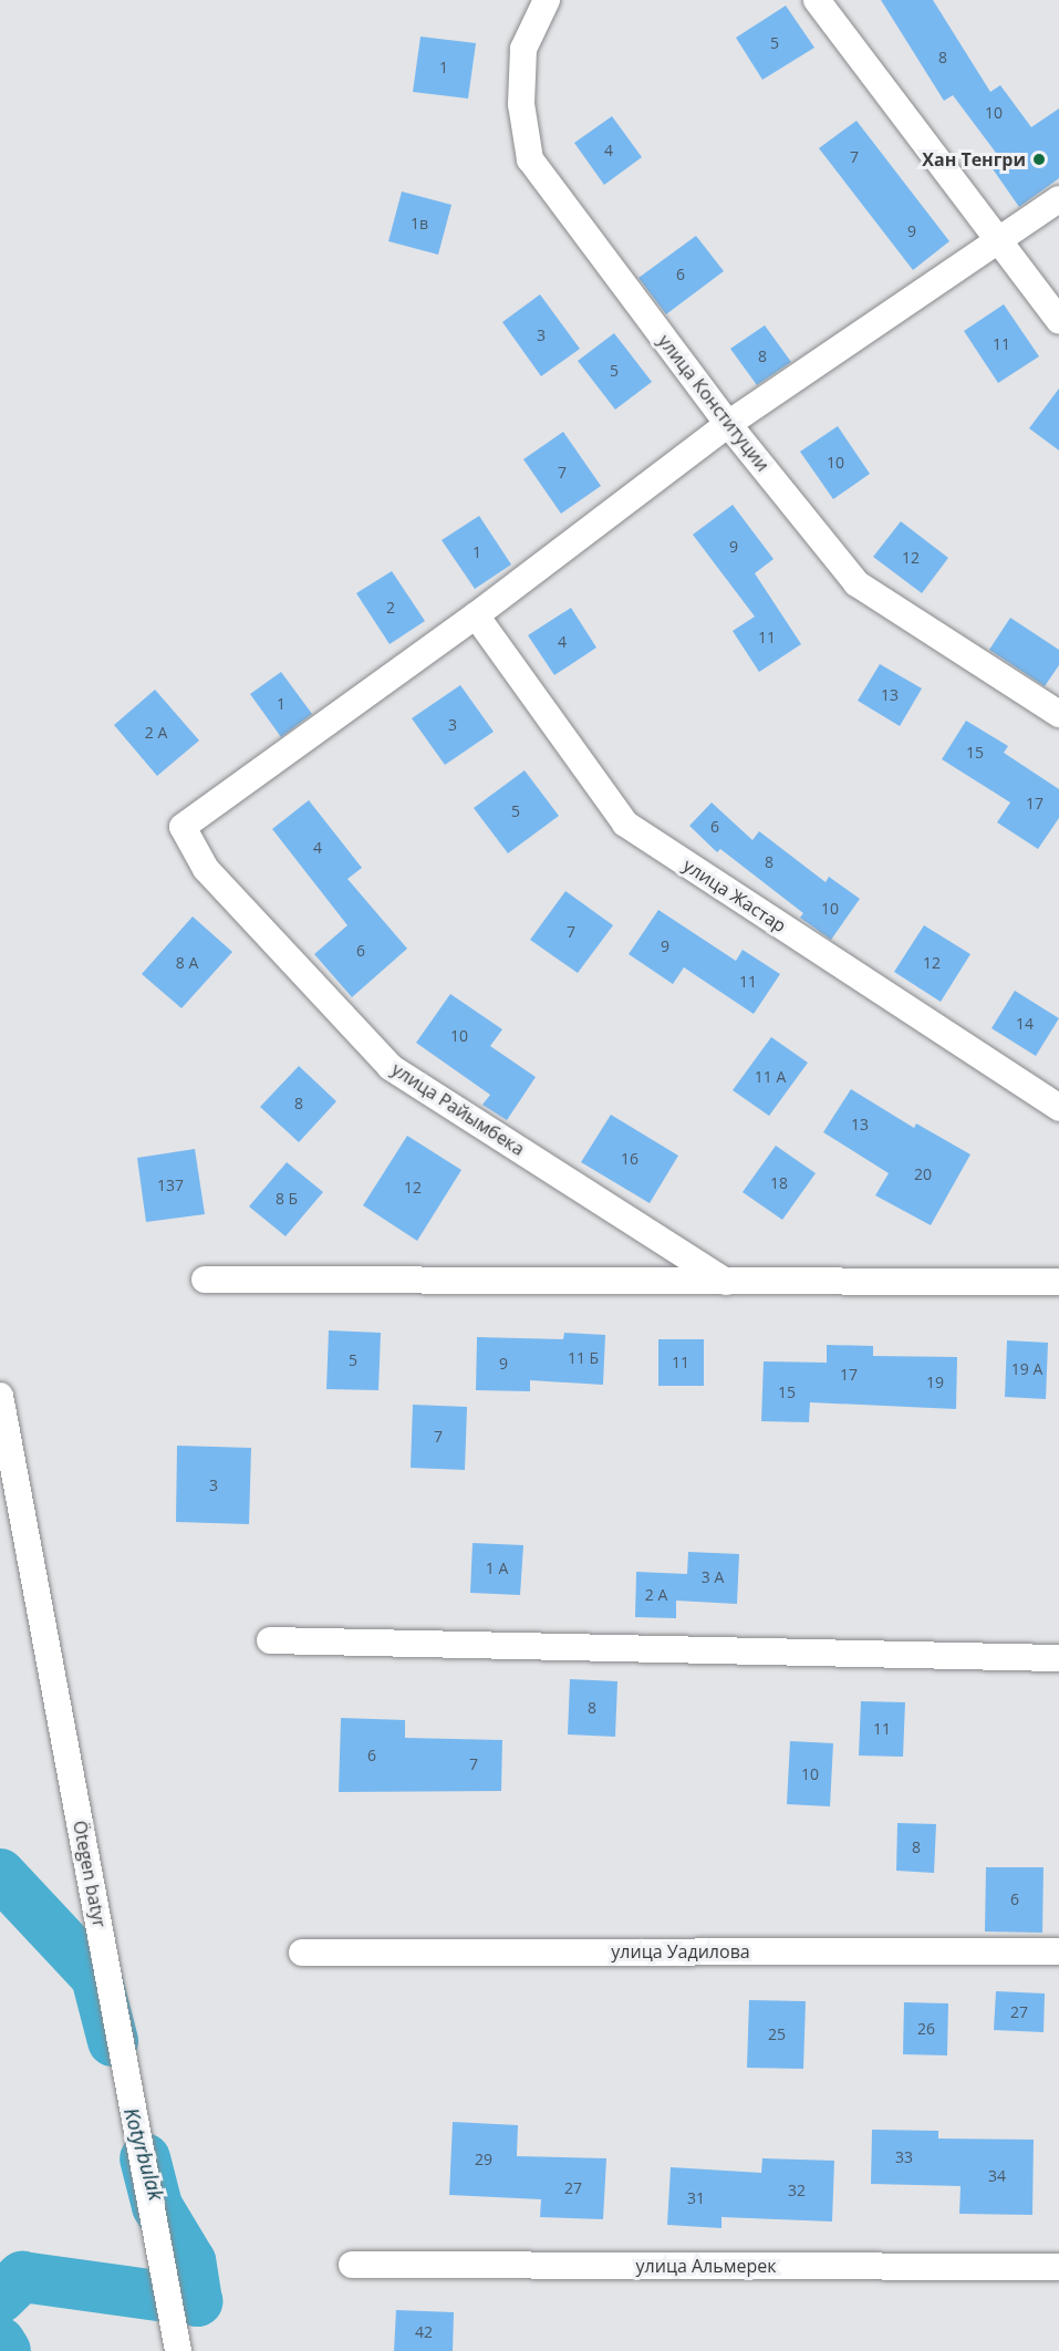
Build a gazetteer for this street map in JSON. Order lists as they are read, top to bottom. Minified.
{"streets":{"street":["улица Конституции","улица Жастар","улица Райымбека","Ötegen batyr","улица Уадилова","улица Альмерек"]},"crossings":[["улица Жастар","улица Райымбека"]],"water":["Kotyrbulak"],"places":["Хан Тенгри"],"house_numbers":["5","8","1","10","4","7","1в","9","6","3","11","8","5","10","7","9","1","12","2","11","4","13","1","3","2 А","15","17","5","6","4","8","10","7","9","6","8 А","12","11","14","10","11 А","8","13","16","20","18","137","12","8 Б","11 Б","5","11","9","19 А","17","19","15","7","3","1 А","3 А","2 А","8","11","6","7","10","8","6","27","26","25","33","29","34","27","32","31","42"]}
